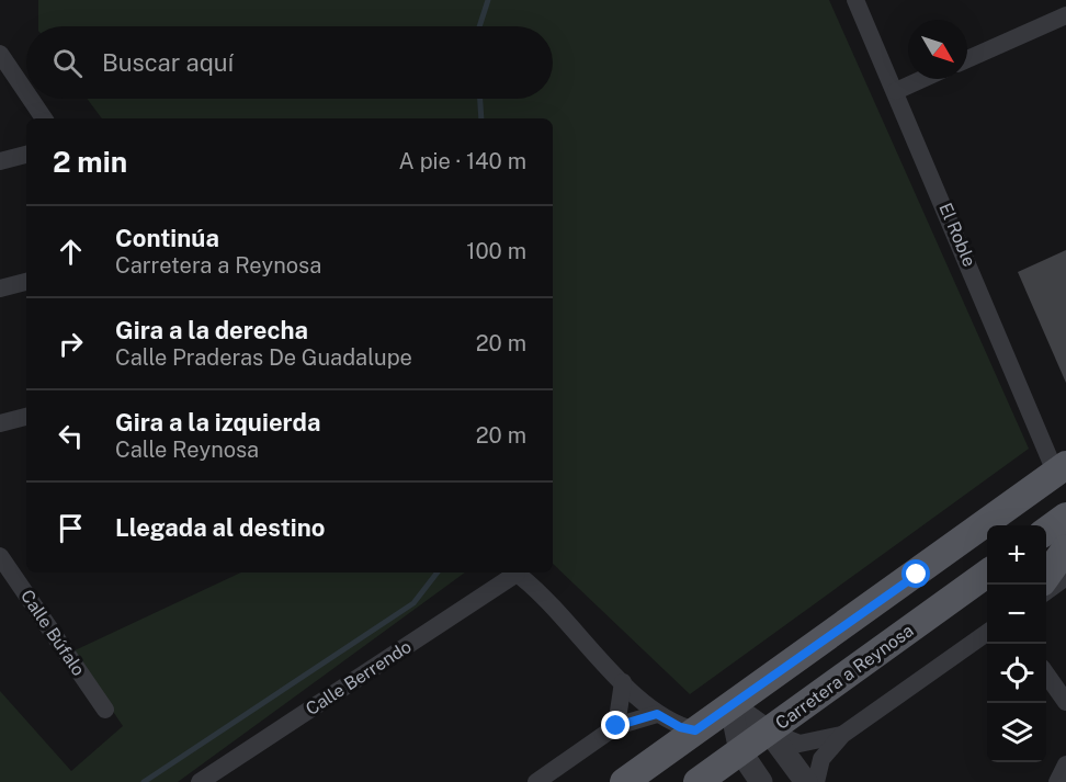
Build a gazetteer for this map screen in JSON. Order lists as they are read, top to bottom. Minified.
{"streets":{"main road":["Carretera a Reynosa"],"street":["El Roble","Calle Búfalo","Calle Berrendo"]},"north":"bottom right","page":{"search":"Buscar aquí","heading":["2 min","A pie · 140 m"],"list":[["Continúa","Carretera a Reynosa","100 m"],["Gira a la derecha","Calle Praderas De Guadalupe","20 m"],["Gira a la izquierda","Calle Reynosa","20 m"],"Llegada al destino"],"map_buttons":["+","−"]}}
